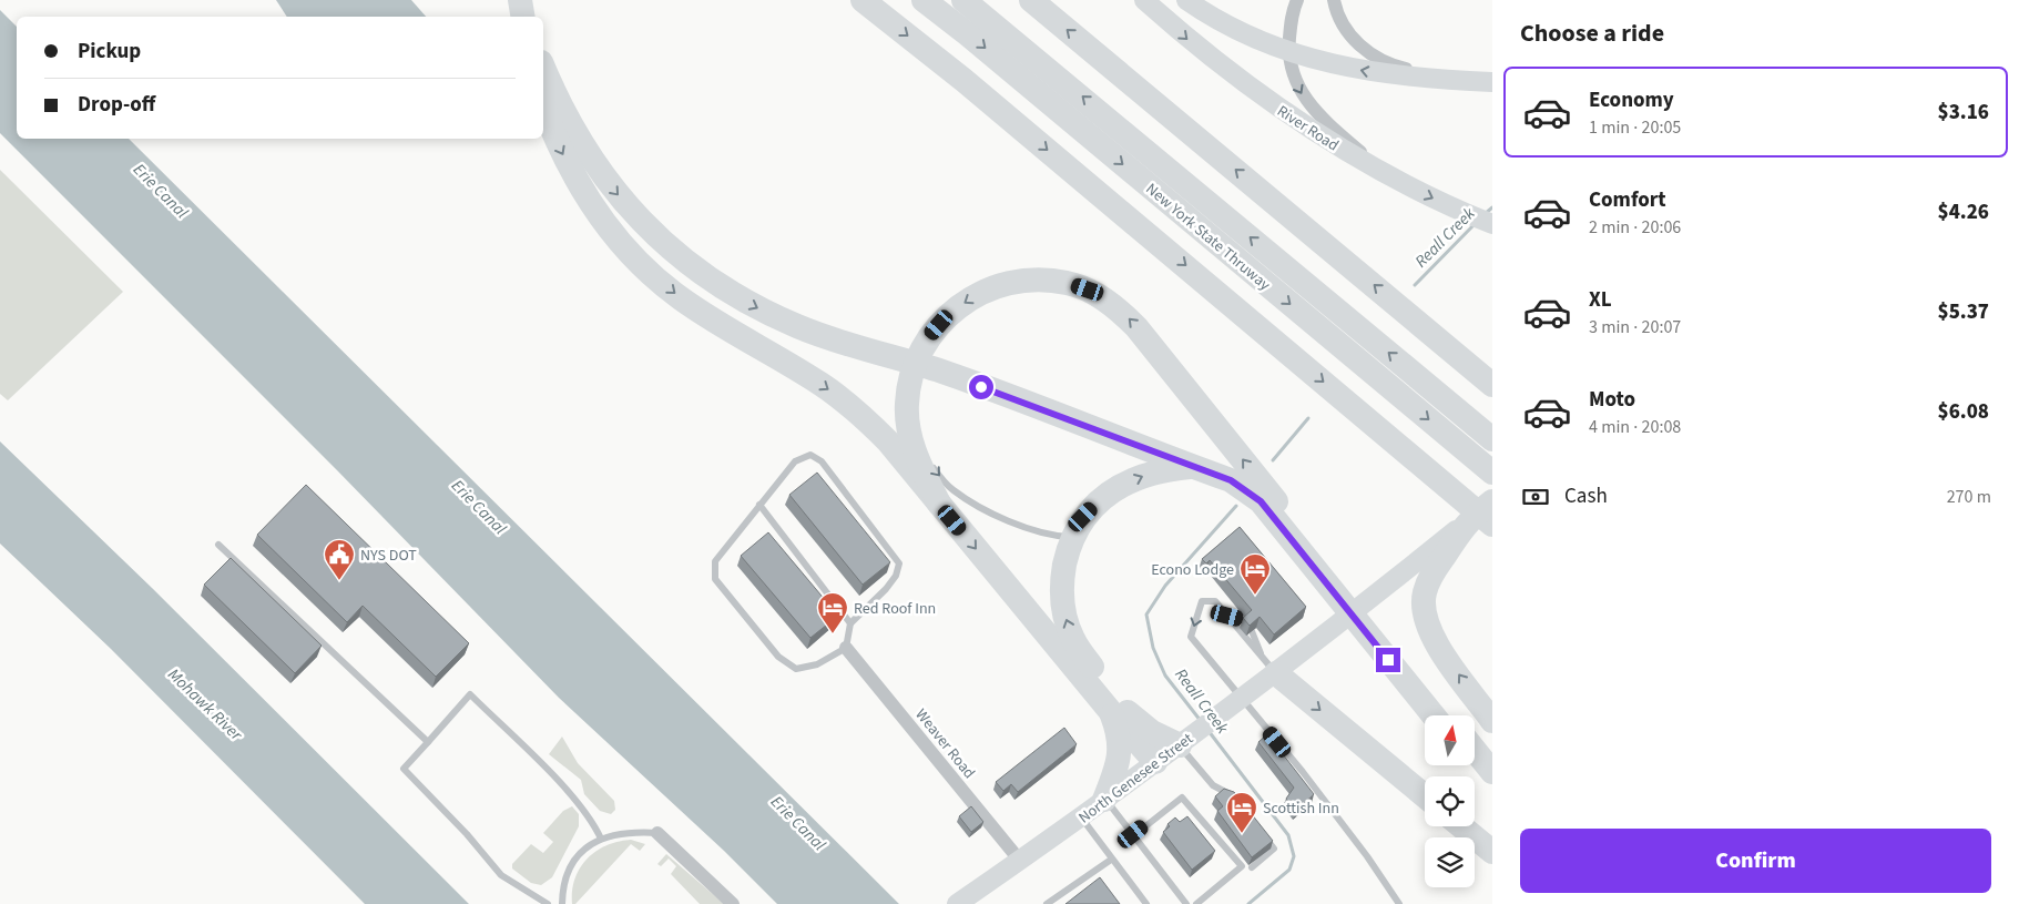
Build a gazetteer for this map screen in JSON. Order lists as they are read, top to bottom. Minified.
{"streets":{"highway":["New York State Thruway","North Genesee Street"],"main road":["River Road"],"street":["Weaver Road"]},"crossings":[["Weaver Road","North Genesee Street"]],"water":["Erie Canal","Reall Creek","Mohawk River"],"places":{"public building":["NYS DOT"],"hotel":["Econo Lodge","Red Roof Inn","Scottish Inn"]},"north":"top","page":{"heading":"Choose a ride","banner":["Pickup","Drop-off"],"list":[{"name":"Economy","note":"1 min · 20:05","value":"$3.16"},{"name":"Comfort","note":"2 min · 20:06","value":"$4.26"},{"name":"XL","note":"3 min · 20:07","value":"$5.37"},{"name":"Moto","note":"4 min · 20:08","value":"$6.08"}],"pay":["Cash","270 m"],"buttons":"Confirm"}}
